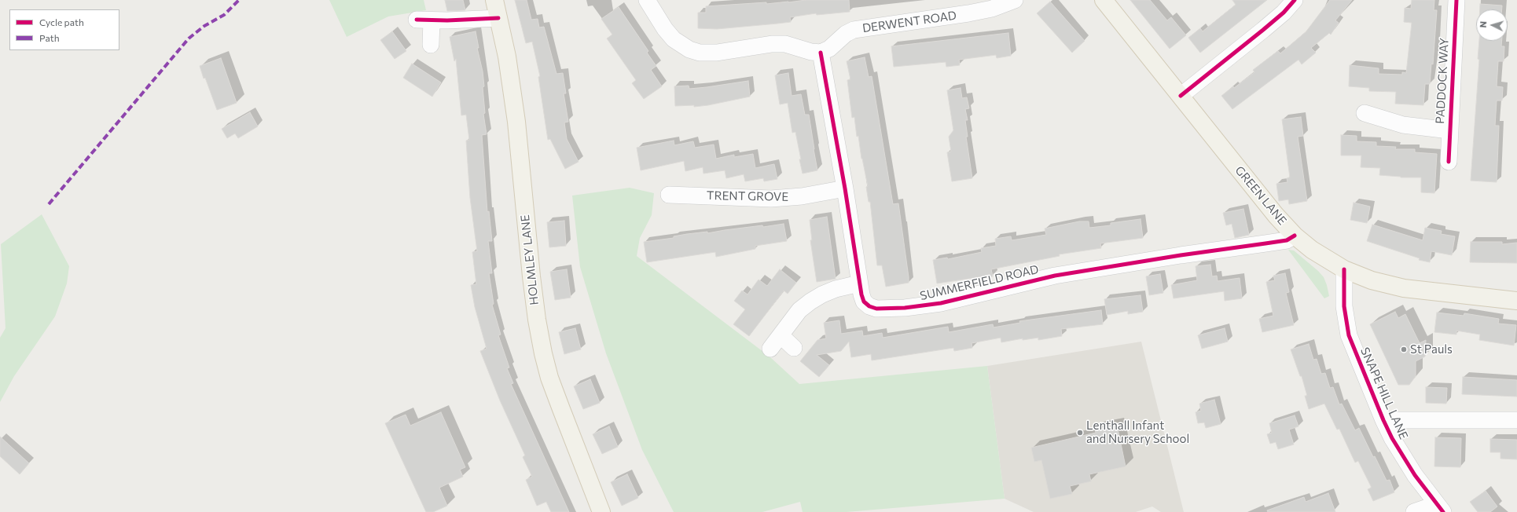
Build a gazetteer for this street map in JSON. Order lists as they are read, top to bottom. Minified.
{"streets":{"main road":["GREEN LANE","HOLMLEY LANE"],"street":["DERWENT ROAD","PADDOCK WAY","TRENT GROVE","SUMMERFIELD ROAD","SNAPE HILL LANE"]},"crossings":[["DERWENT ROAD","SUMMERFIELD ROAD"],["GREEN LANE","SUMMERFIELD ROAD"],["GREEN LANE","SNAPE HILL LANE"],["TRENT GROVE","SUMMERFIELD ROAD"]],"places":["St Pauls","Lenthall Infant and Nursery School"],"legend":["Cycle path","Path"],"north":"left"}
